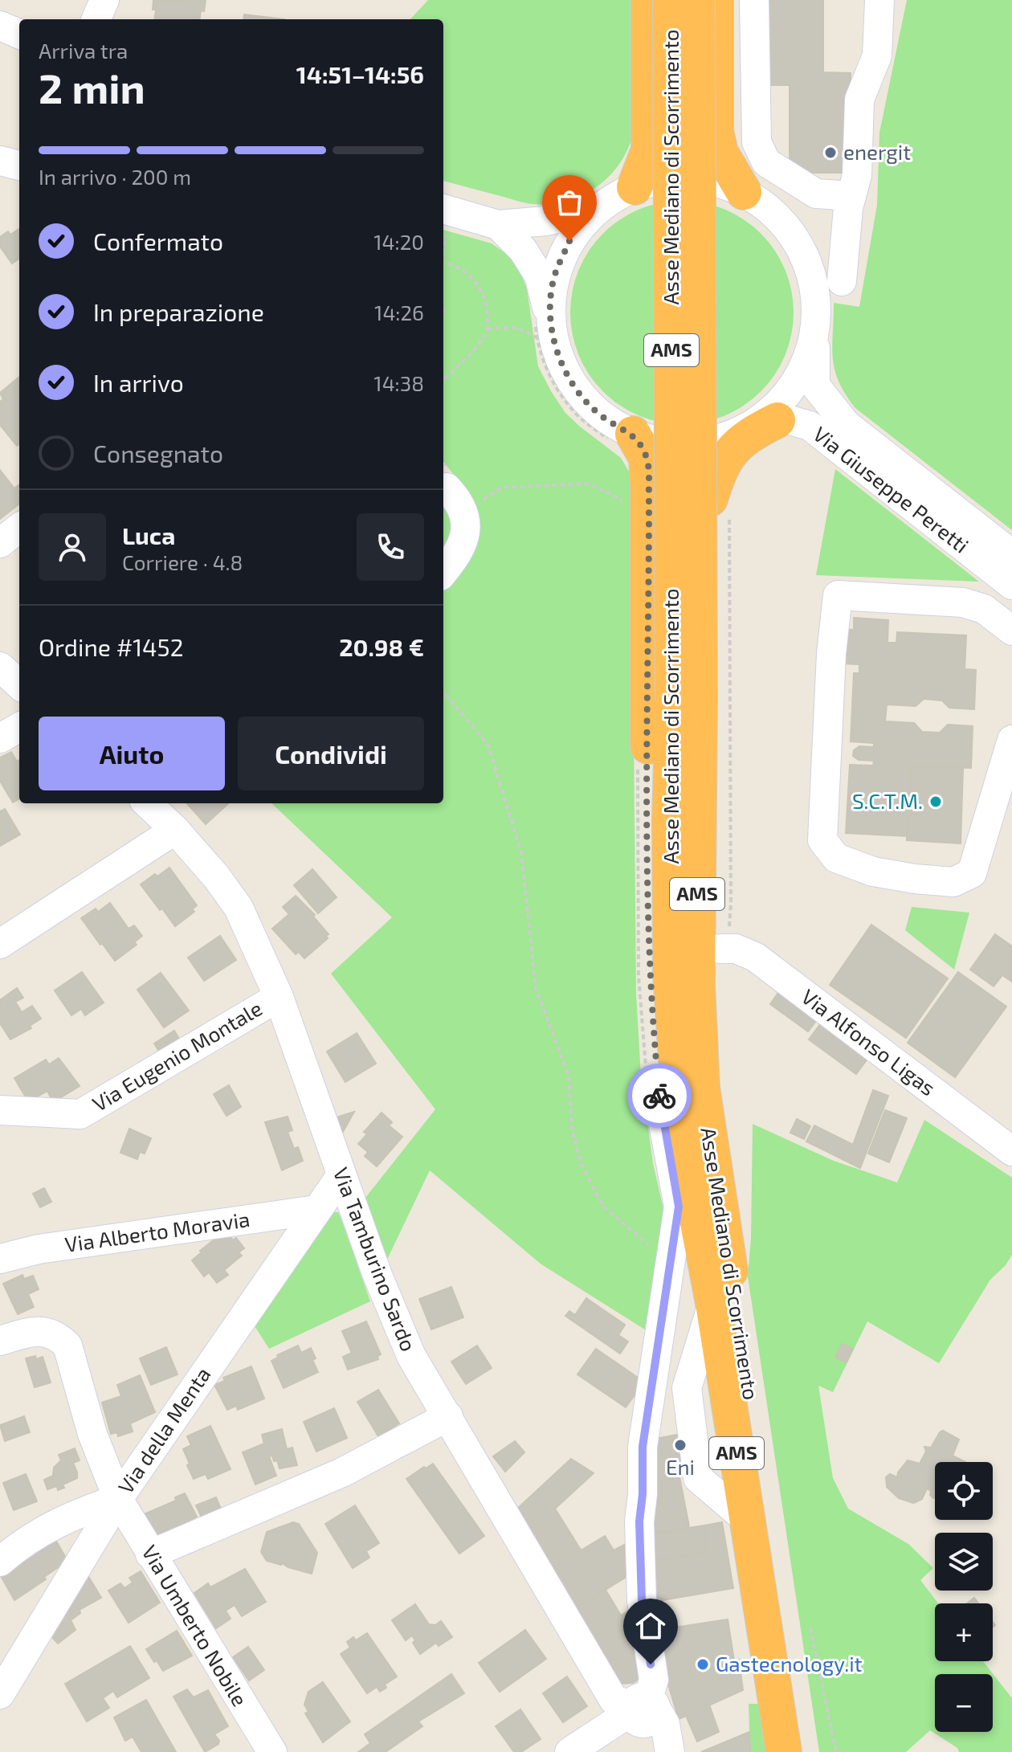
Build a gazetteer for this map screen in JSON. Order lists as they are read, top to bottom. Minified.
{"streets":{"highway":["Asse Mediano di Scorrimento","AMS"],"street":["Via Giuseppe Peretti","Via Alfonso Ligas","Via Eugenio Montale","Via Alberto Moravia","Via Tamburino Sardo","Via della Menta","Via Umberto Nobile"]},"crossings":[["Via Eugenio Montale","Via Tamburino Sardo"],["Via Alberto Moravia","Via della Menta"],["Via Tamburino Sardo","Via della Menta"],["Via della Menta","Via Umberto Nobile"]],"places":["energit","S.C.T.M.","Eni","Gastecnology.it"],"page":{"heading":["2 min","Arriva tra","14:51–14:56"],"panel":["Luca","Corriere · 4.8","Ordine #1452","20.98 €"],"bar":"In arrivo · 200 m","list":[["Confermato","14:20"],["In preparazione","14:26"],["In arrivo","14:38"],"Consegnato"],"buttons":["Aiuto","Condividi"],"map_buttons":["+","−"]}}
